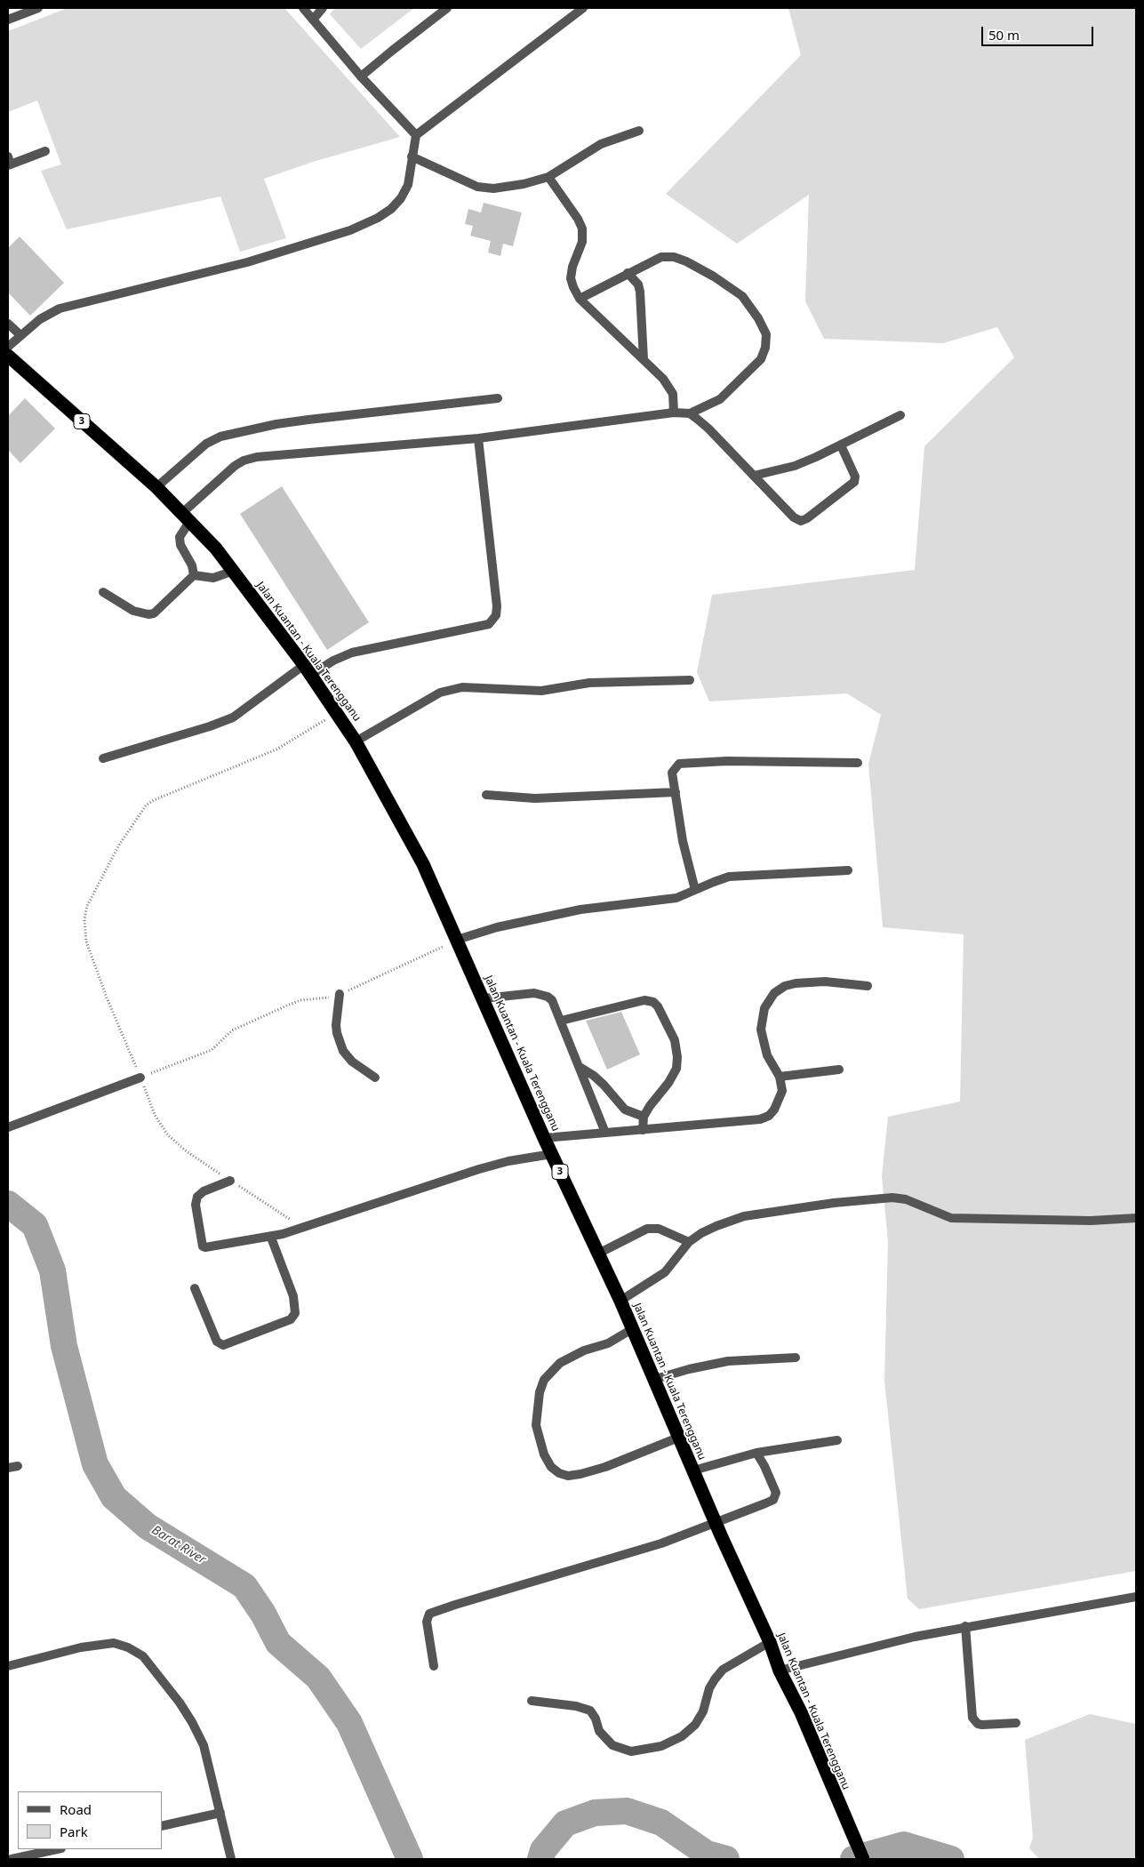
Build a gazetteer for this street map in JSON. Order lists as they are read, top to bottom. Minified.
{"streets":{"highway":["3","Jalan Kuantan - Kuala Terengganu"]},"water":["Barat River"],"legend":["Road","Park"],"scale_bar":"50 m"}
